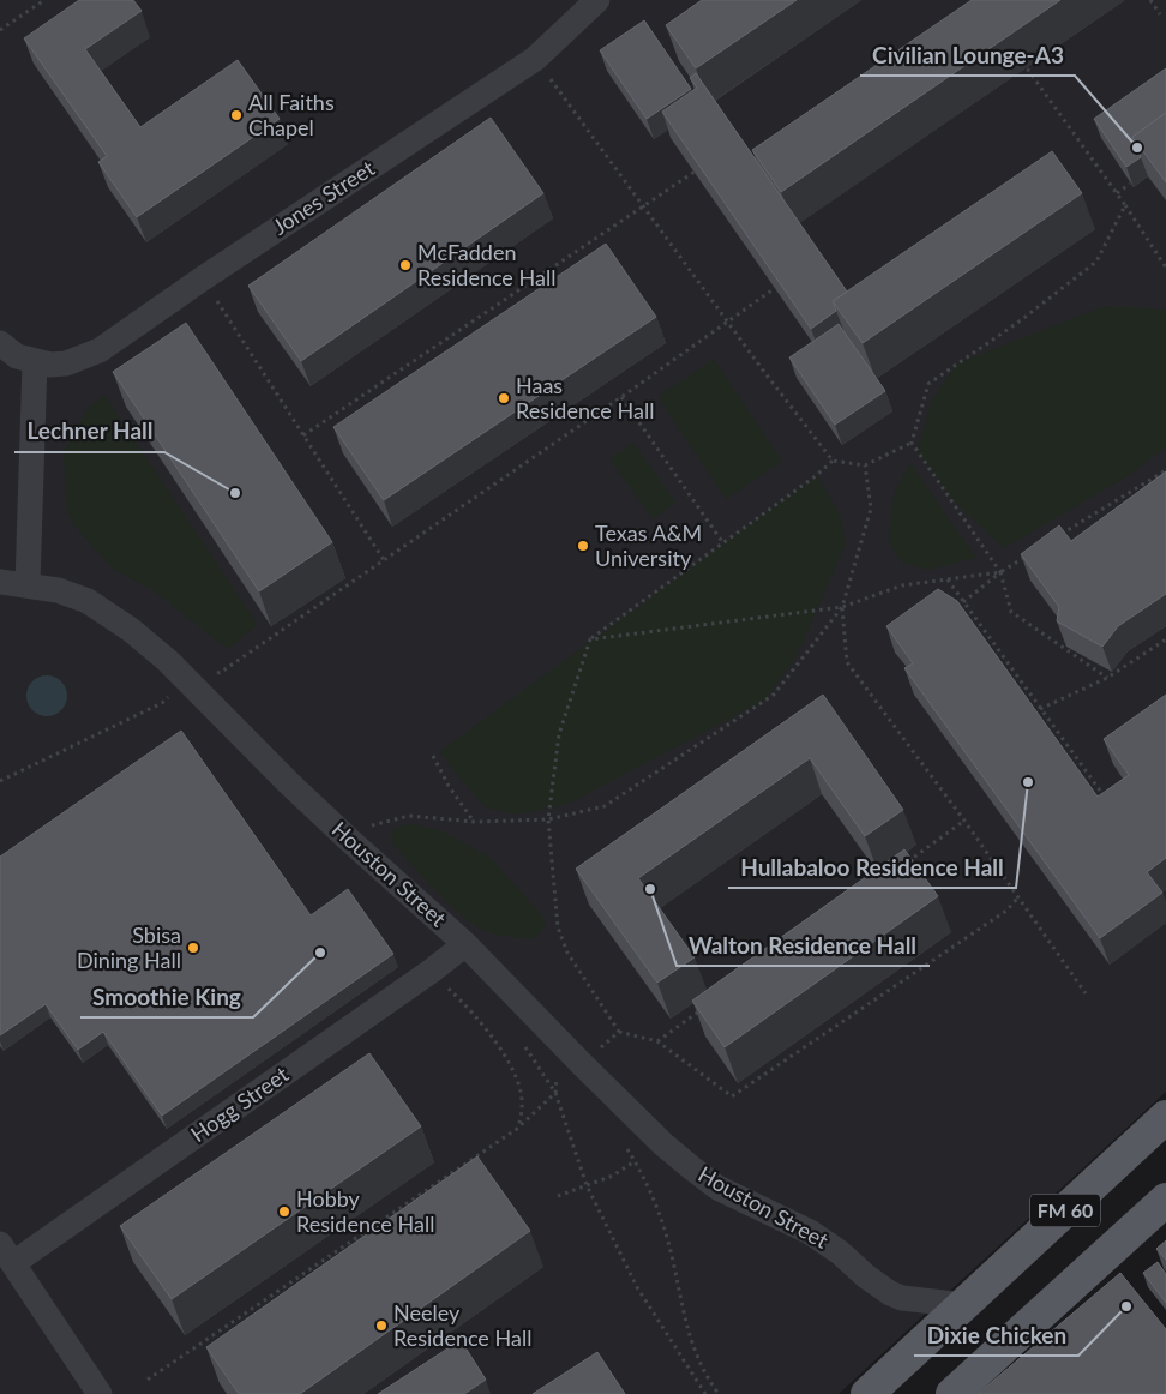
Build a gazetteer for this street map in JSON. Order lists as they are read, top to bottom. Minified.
{"streets":{"main road":["FM 60"],"street":["Jones Street","Houston Street","Hogg Street"]},"crossings":[["Houston Street","Hogg Street"],["Houston Street","FM 60"]],"places":["All Faiths Chapel","Civilian Lounge-A3","McFadden Residence Hall","Haas Residence Hall","Lechner Hall","Texas A&M University","Hullabaloo Residence Hall","Walton Residence Hall","Sbisa Dining Hall","Smoothie King","Hobby Residence Hall","Dixie Chicken","Neeley Residence Hall"]}
